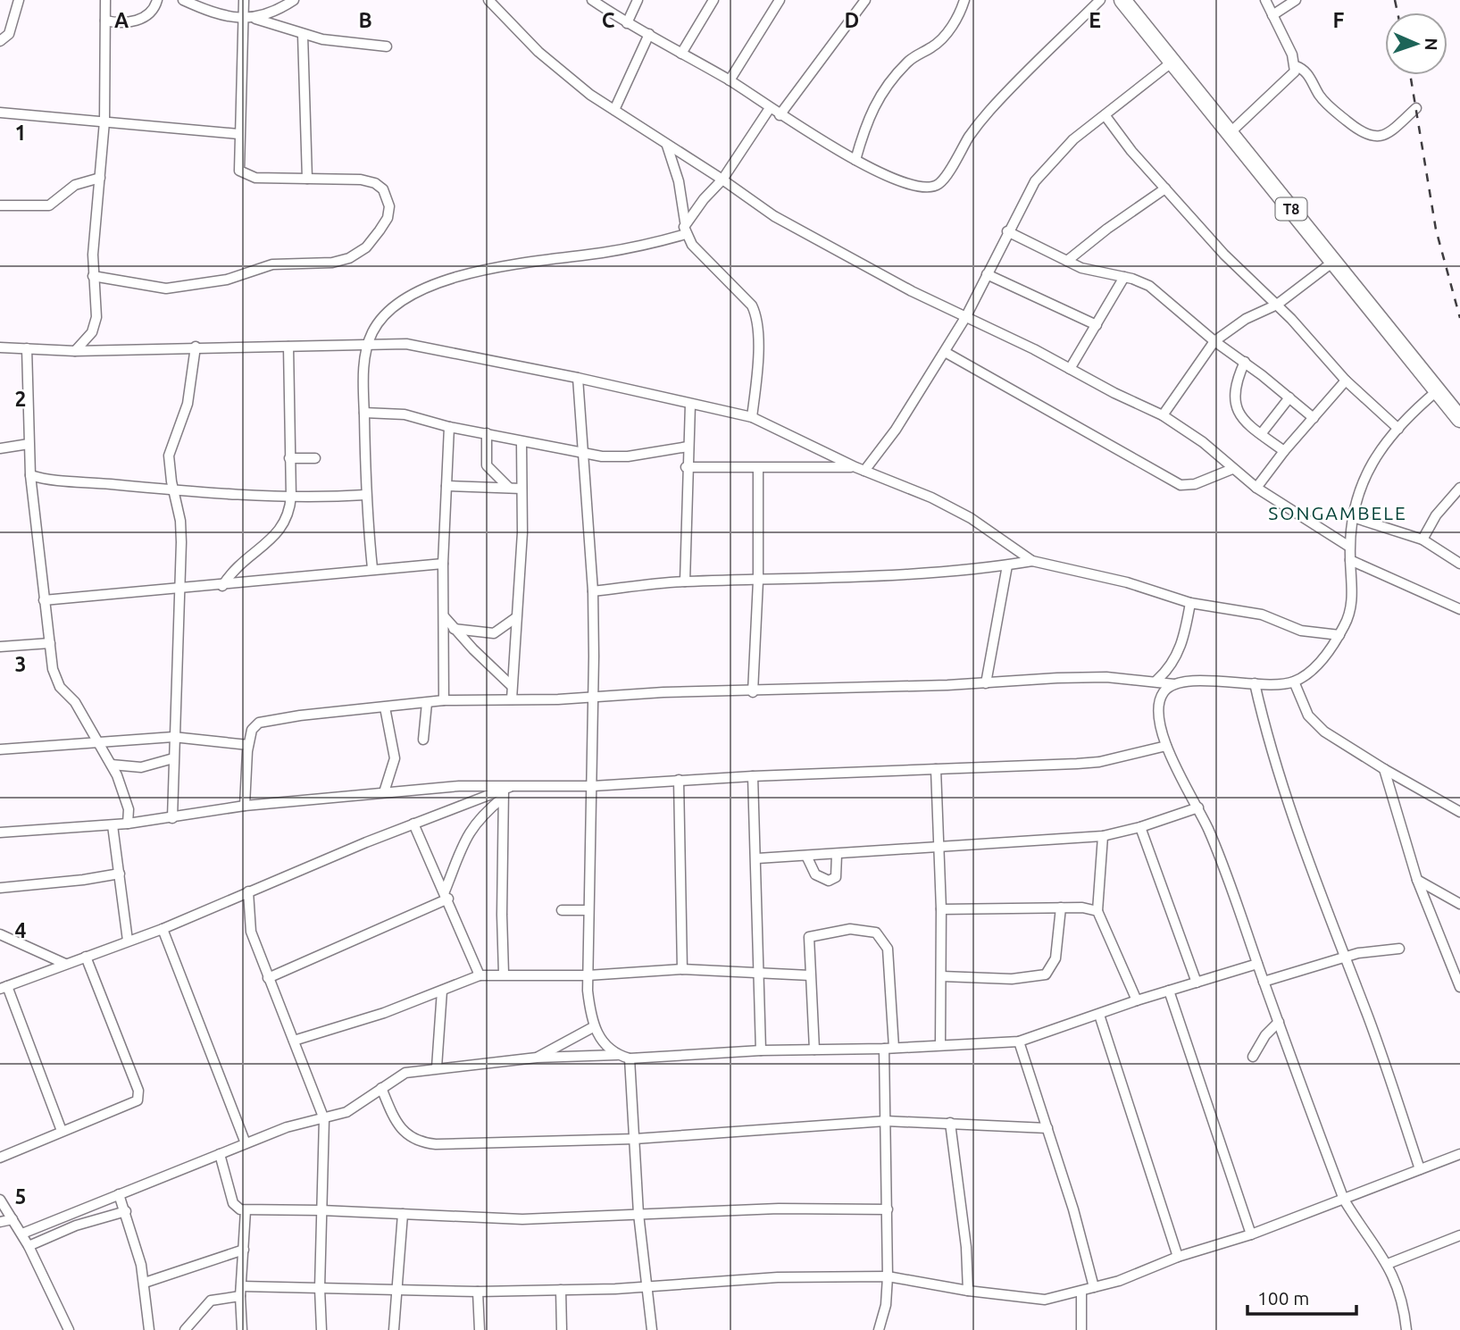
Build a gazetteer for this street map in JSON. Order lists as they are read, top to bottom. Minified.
{"streets":{"highway":["T8"]},"districts":["SONGAMBELE"],"scale_bar":"100 m","north":"right","grid":{"columns":["A","B","C","D","E","F"],"rows":["1","2","3","4","5"]}}
